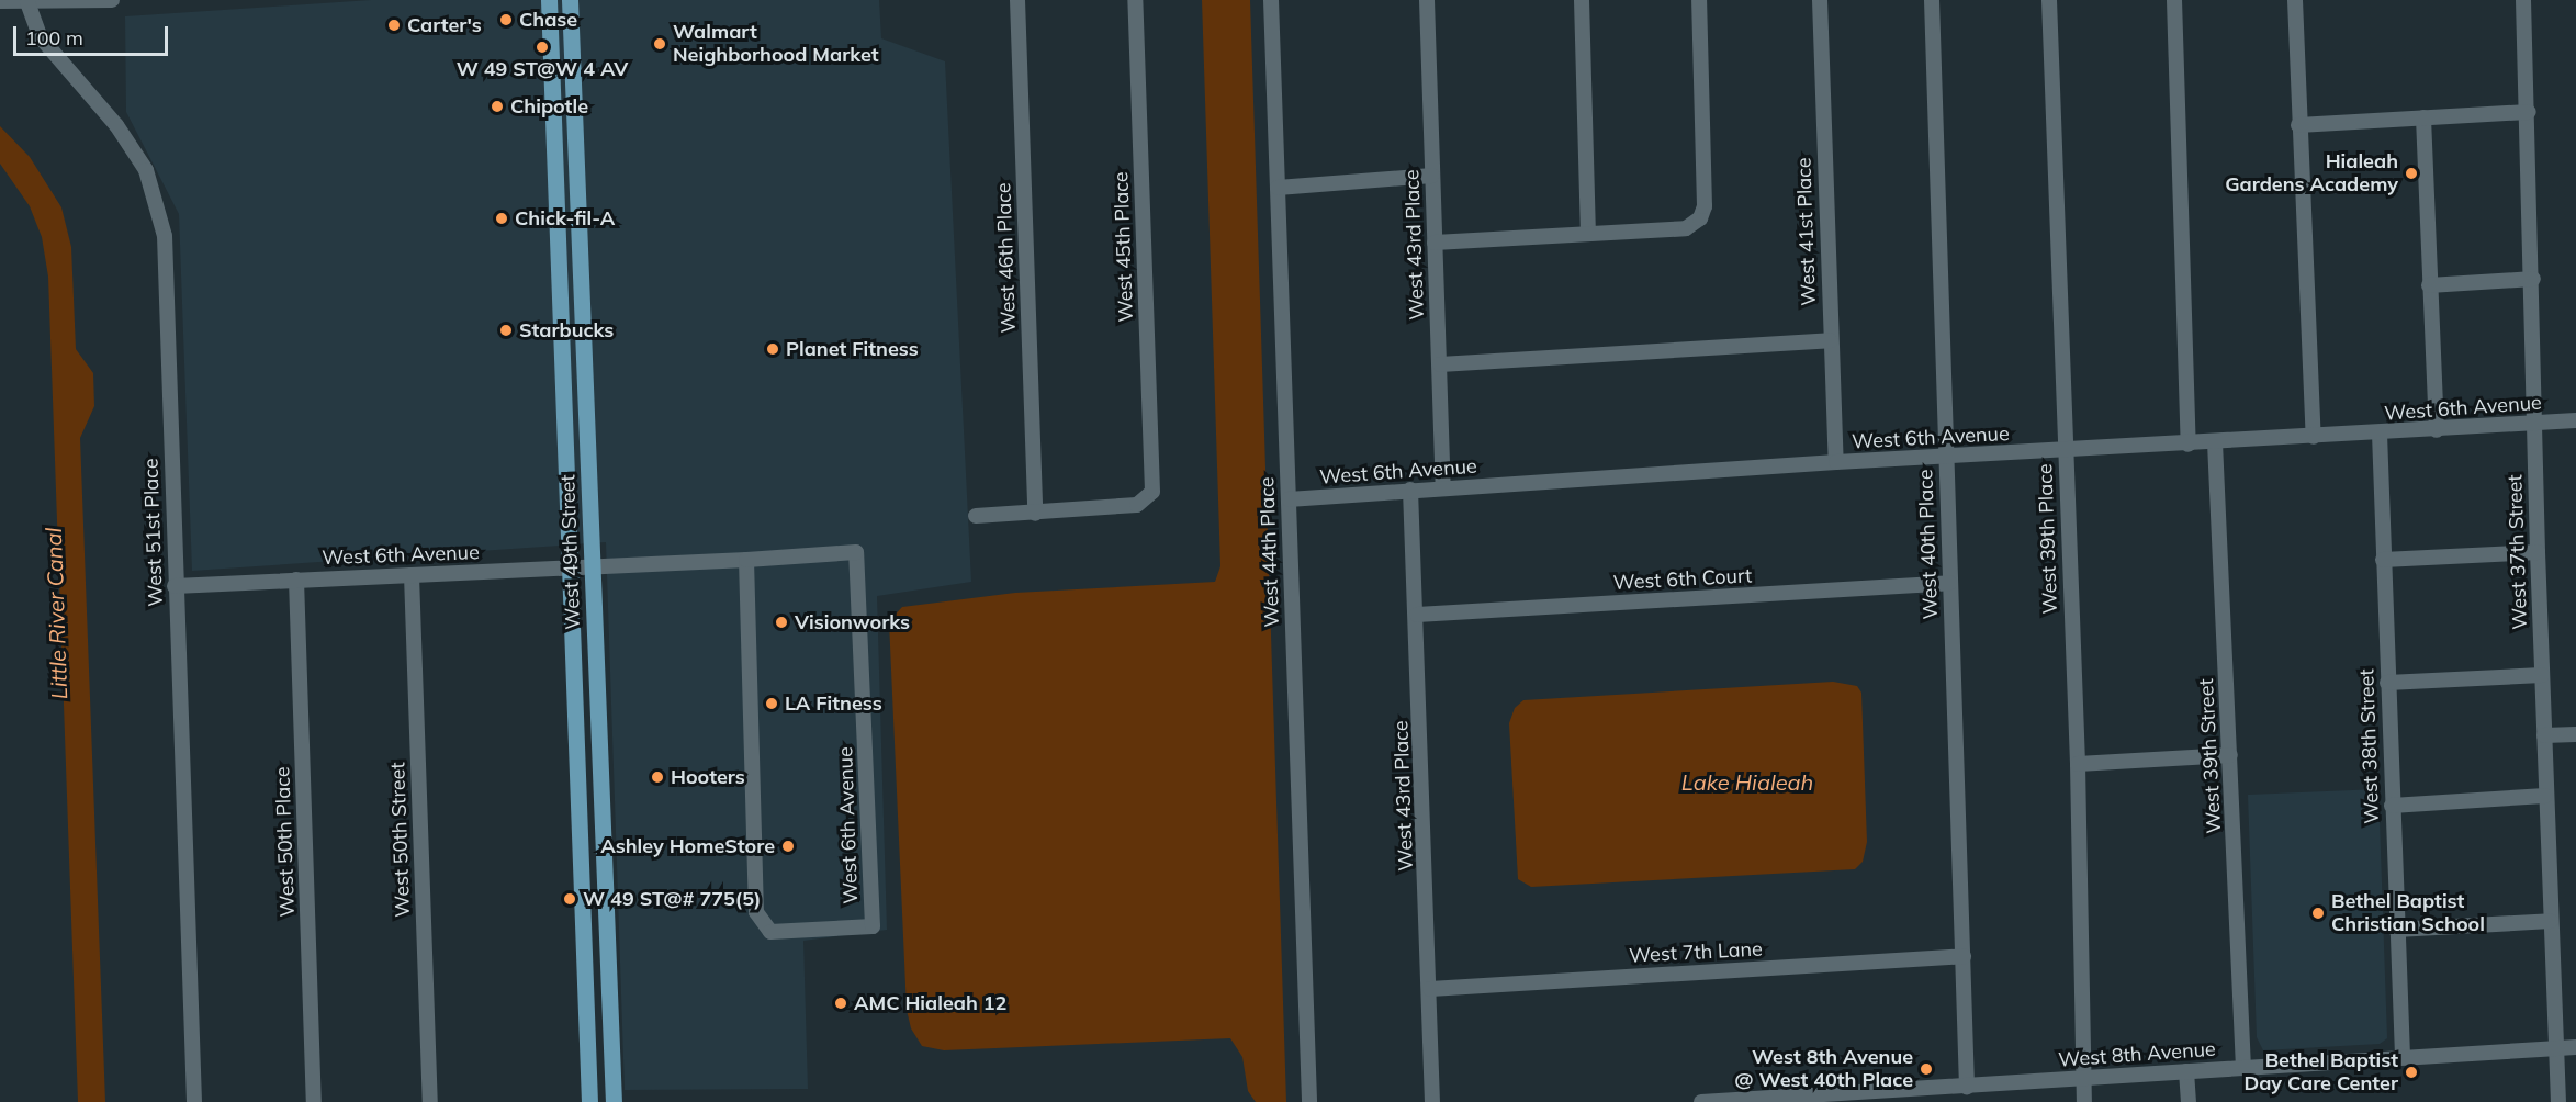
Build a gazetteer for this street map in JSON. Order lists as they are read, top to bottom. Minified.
{"streets":{"main road":["West 49th Street"],"street":["West 41st Place","West 43rd Place","West 45th Place","West 46th Place","West 6th Avenue","West 51st Place","West 39th Place","West 40th Place","West 44th Place","West 37th Street","West 6th Court","West 38th Street","West 39th Street","West 50th Street","West 50th Place","West 7th Lane","West 8th Avenue"]},"crossings":[["West 41st Place","West 6th Avenue"],["West 43rd Place","West 6th Avenue"],["West 43rd Place","West 6th Court"],["West 43rd Place","West 7th Lane"],["West 45th Place","West 46th Place"],["West 6th Avenue","West 51st Place"],["West 6th Avenue","West 39th Place"],["West 6th Avenue","West 40th Place"],["West 6th Avenue","West 49th Street"],["West 6th Avenue","West 44th Place"],["West 6th Avenue","West 37th Street"],["West 6th Avenue","West 38th Street"],["West 6th Avenue","West 39th Street"],["West 6th Avenue","West 50th Street"],["West 6th Avenue","West 50th Place"],["West 39th Place","West 8th Avenue"],["West 40th Place","West 6th Court"],["West 40th Place","West 7th Lane"],["West 40th Place","West 8th Avenue"],["West 37th Street","West 8th Avenue"],["West 38th Street","West 8th Avenue"],["West 39th Street","West 8th Avenue"]],"water":["Little River Canal","Lake Hialeah"],"places":["Chase","Carter's","Walmart Neighborhood Market","W 49 ST@W 4 AV","Chipotle","Hialeah Gardens Academy","Chick-fil-A","Starbucks","Planet Fitness","Visionworks","LA Fitness","Hooters","Ashley HomeStore","W 49 ST@# 775(5)","Bethel Baptist Christian School","AMC Hialeah 12","West 8th Avenue @ West 40th Place","Bethel Baptist Day Care Center"],"scale_bar":"100 m"}
